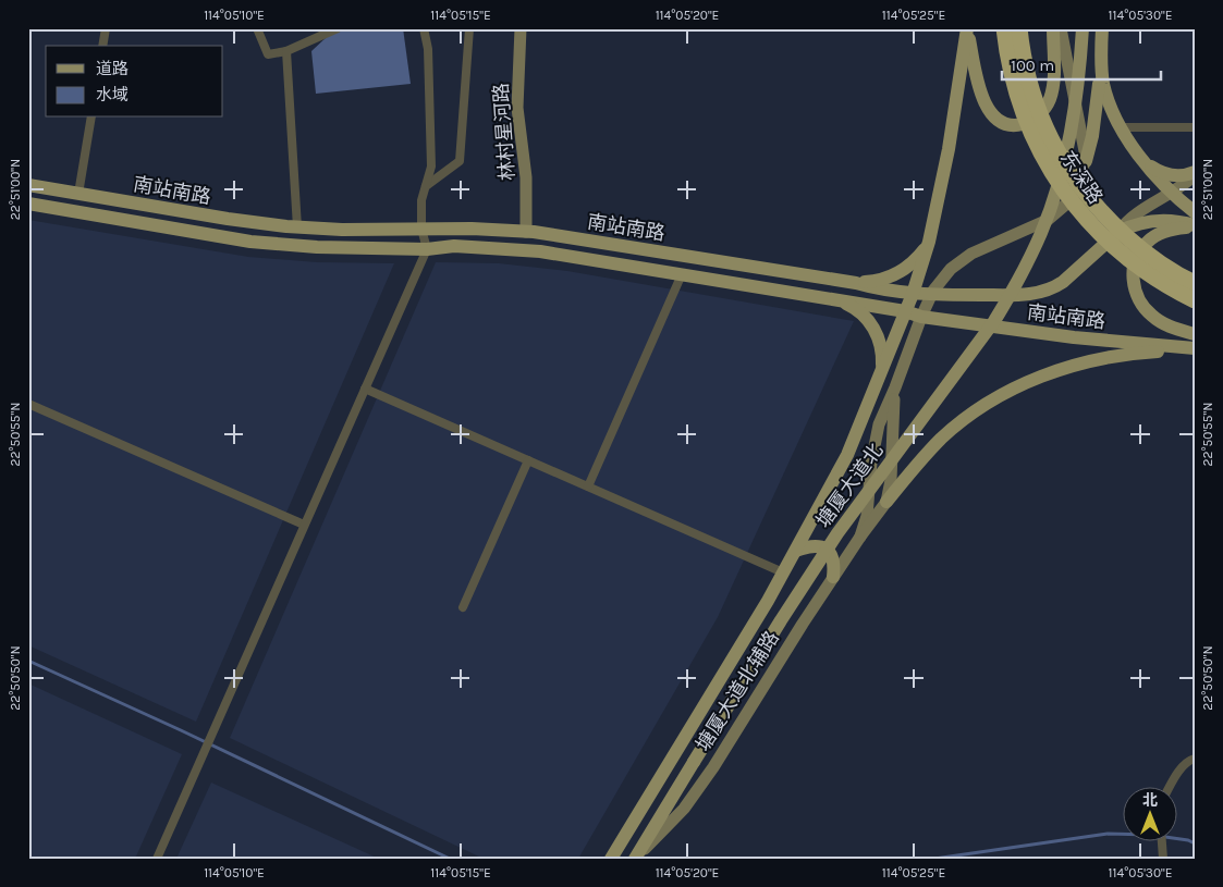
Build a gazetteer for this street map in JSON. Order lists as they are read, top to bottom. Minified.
{"streets":{"highway":["东深路"],"main road":["林村星河路","南站南路","塘厦大道北","塘厦大道北辅路"]},"crossings":[["林村星河路","南站南路"],["南站南路","塘厦大道北"],["南站南路","塘厦大道北辅路"],["塘厦大道北","塘厦大道北辅路"]],"legend":["道路","水域"],"scale_bar":"100 m","north":"top","coordinates":["114°05'10\"E","114°05'15\"E","114°05'20\"E","114°05'25\"E","114°05'30\"E","22°51'00\"N","22°50'55\"N","22°50'50\"N"]}
